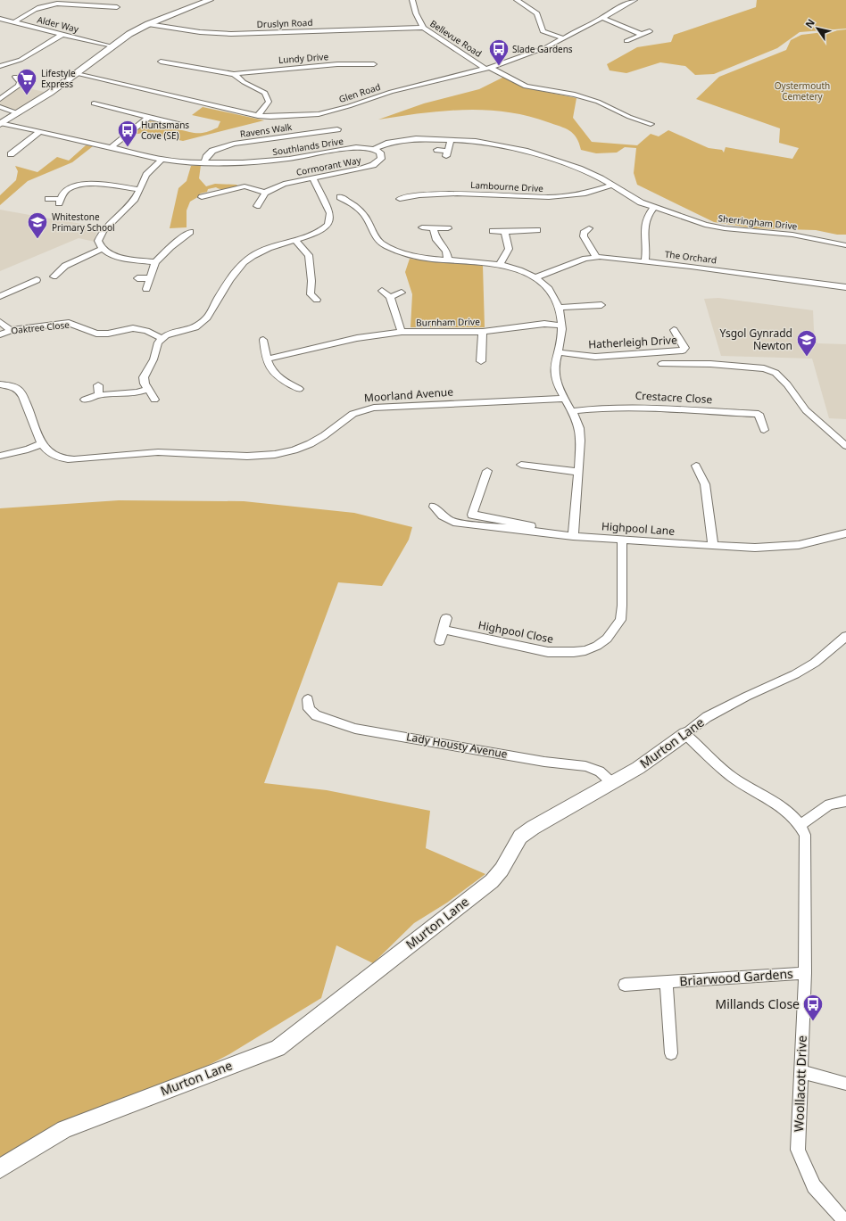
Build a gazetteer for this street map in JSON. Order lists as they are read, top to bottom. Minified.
{"streets":{"street":["Druslyn Road","Alder Way","Bellevue Road","Lundy Drive","Glen Road","Ravens Walk","Southlands Drive","Cormorant Way","Lambourne Drive","Sherringham Drive","The Orchard","Burnham Drive","Oaktree Close","Hatherleigh Drive","Moorland Avenue","Crestacre Close","Highpool Lane","Highpool Close","Murton Lane","Lady Housty Avenue","Briarwood Gardens","Woollacott Drive"]},"crossings":[["Druslyn Road","Bellevue Road"],["Bellevue Road","Glen Road"],["Lundy Drive","Glen Road"],["Ravens Walk","Southlands Drive"],["Southlands Drive","Cormorant Way"],["Southlands Drive","Lambourne Drive"],["Southlands Drive","Sherringham Drive"],["Lambourne Drive","Sherringham Drive"],["Highpool Lane","Highpool Close"],["Murton Lane","Lady Housty Avenue"],["Briarwood Gardens","Woollacott Drive"]],"parks":["Oystermouth Cemetery"],"places":{"bus stop":["Slade Gardens","Huntsmans Cove (SE)","Millands Close"],"supermarket":["Lifestyle Express"],"school or university":["Whitestone Primary School","Ysgol Gynradd Newton"]},"north":"top left"}
